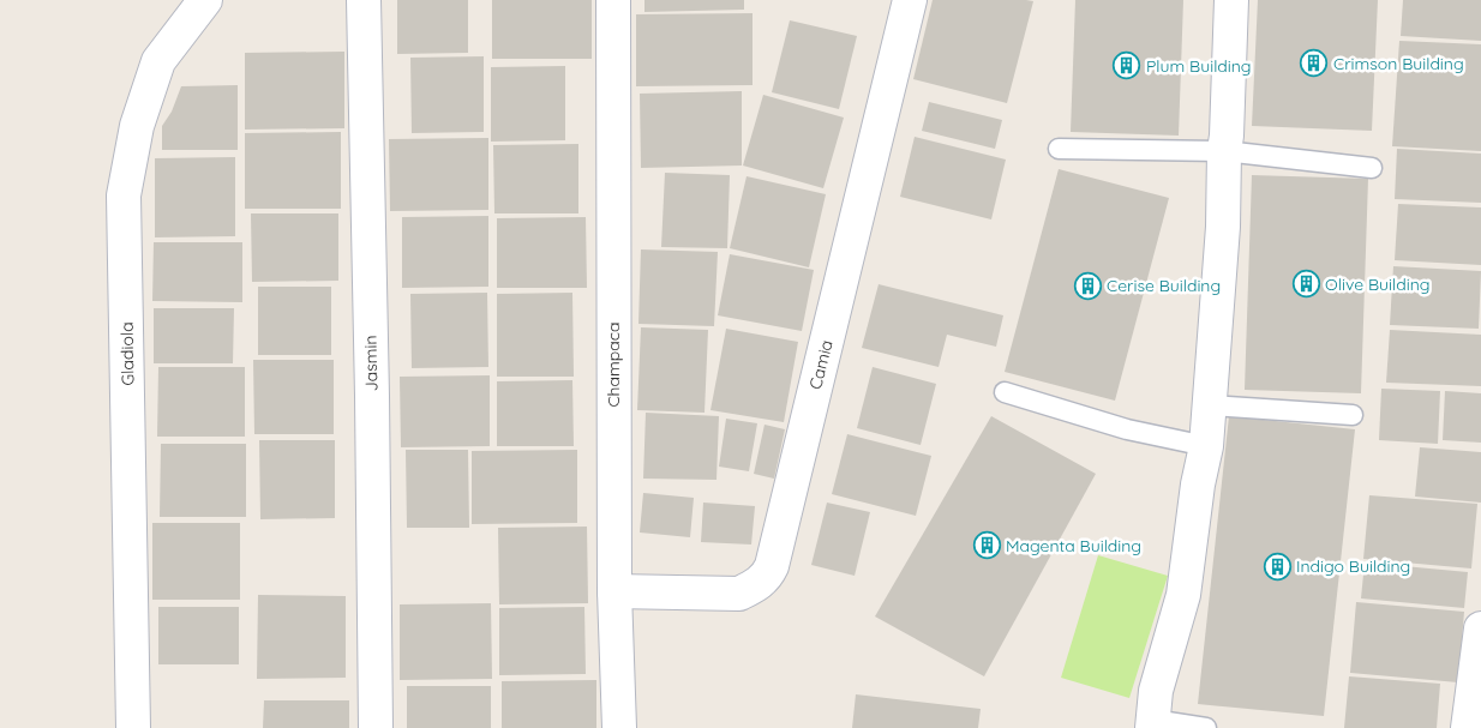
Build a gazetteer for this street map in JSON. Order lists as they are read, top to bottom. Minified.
{"streets":{"street":["Gladiola","Jasmin","Champaca","Camia"]},"crossings":[["Champaca","Camia"]],"places":{"building":["Crimson Building","Plum Building","Olive Building","Cerise Building","Magenta Building","Indigo Building"]}}
